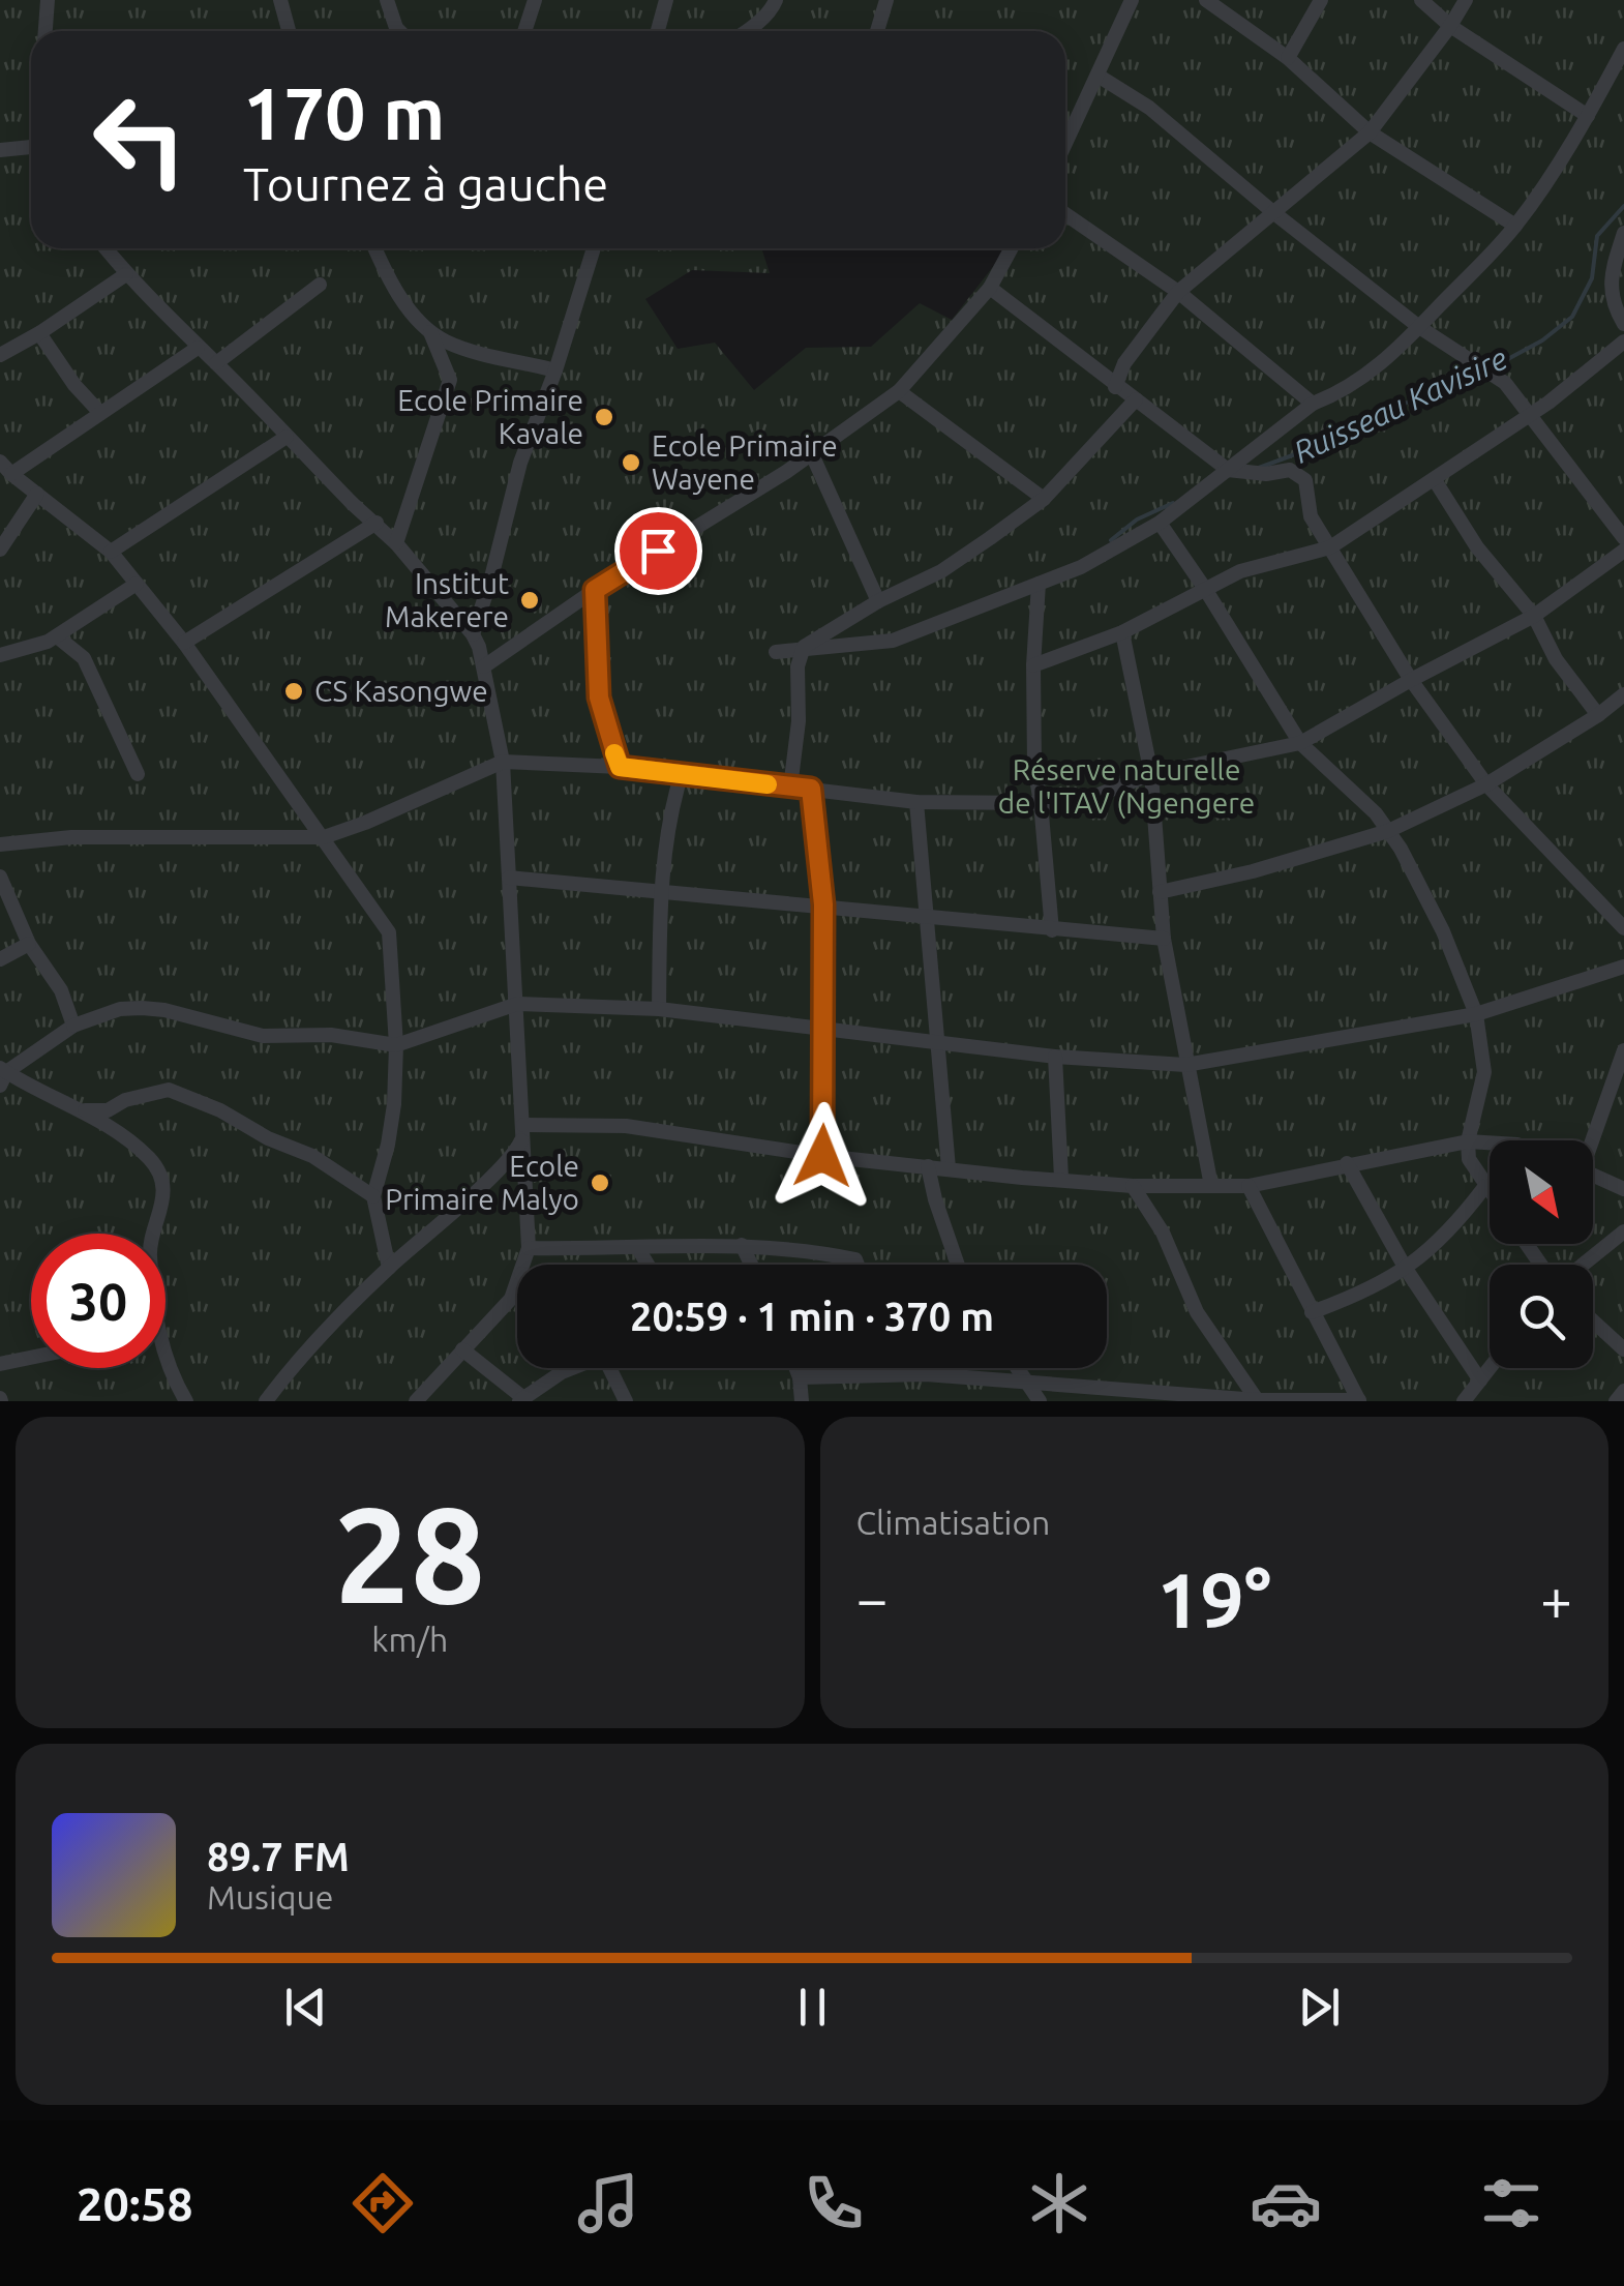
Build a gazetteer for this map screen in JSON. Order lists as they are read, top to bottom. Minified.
{"water":["Ruisseau Kavisire"],"parks":["Réserve naturelle de l'ITAV (Ngengere"],"places":["Ecole Primaire Kavale","Ecole Primaire Wayene","Institut Makerere","CS Kasongwe","Ecole Primaire Malyo"],"north":"bottom right","page":{"turn":["170 m","Tournez à gauche"],"limit":"30","trip":"20:59 · 1 min · 370 m","tile":[["28","km/h"],"Climatisation"],"heat":["−","19°","+"],"song":["89.7 FM","Musique"],"tabs":"20:58"}}
